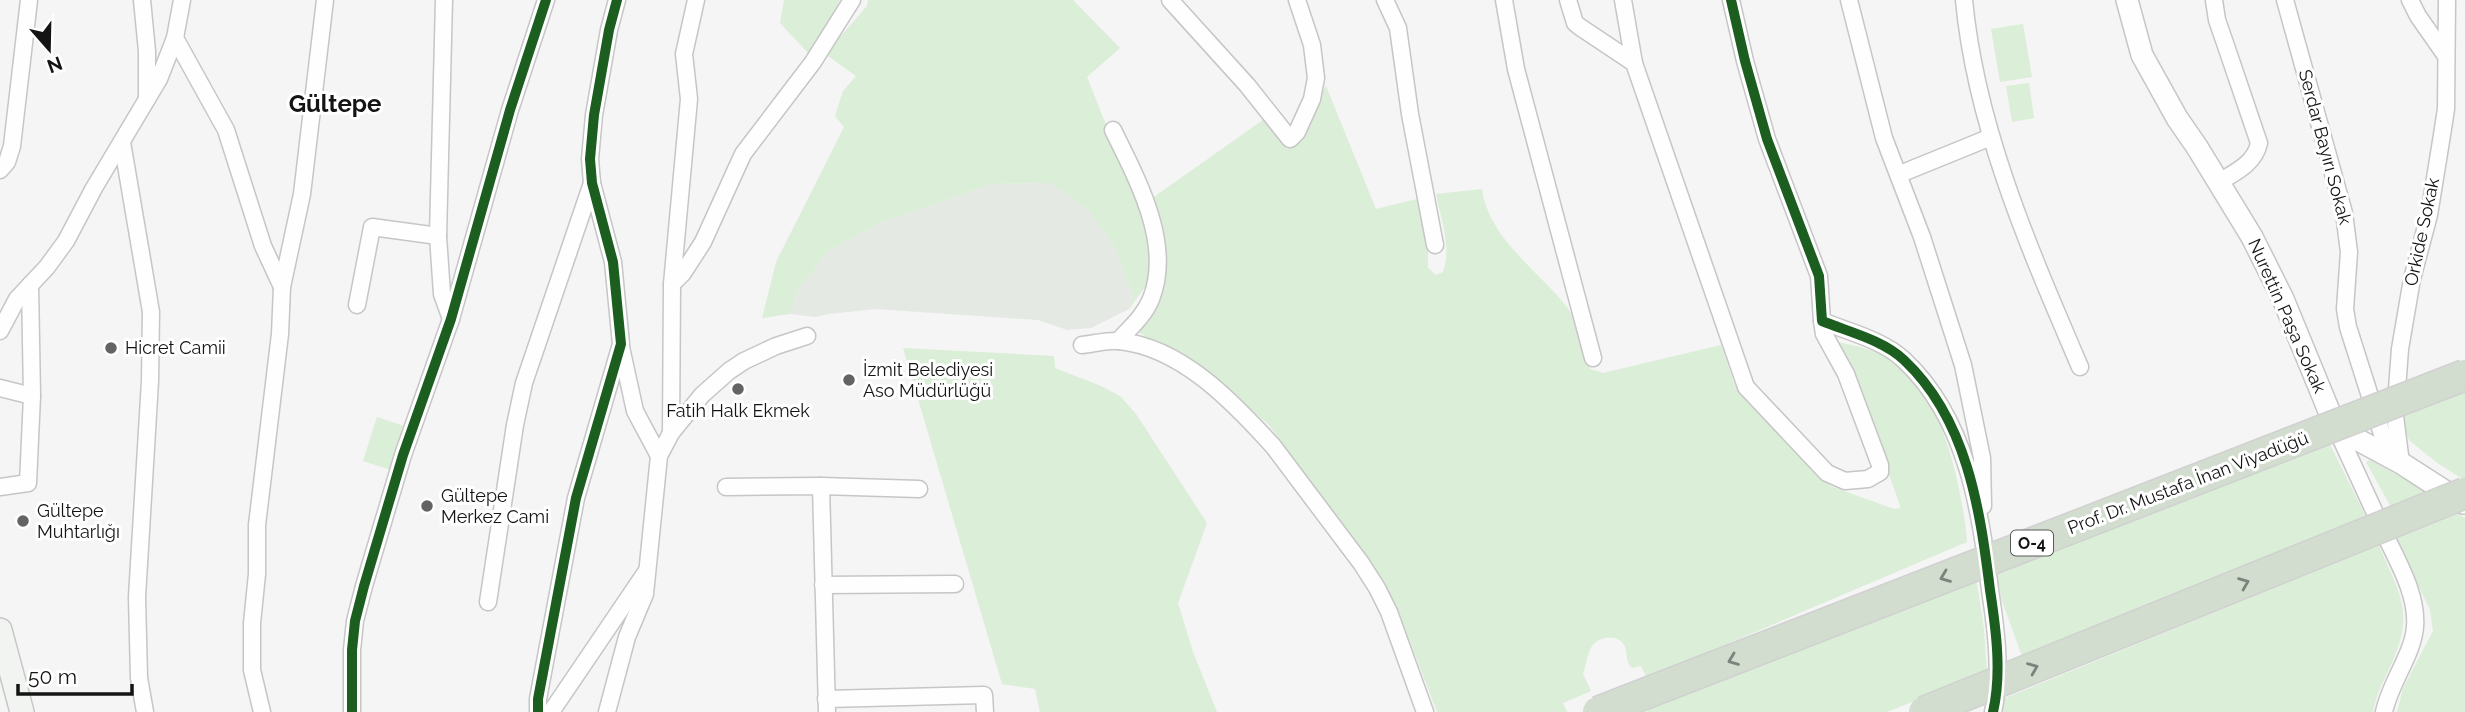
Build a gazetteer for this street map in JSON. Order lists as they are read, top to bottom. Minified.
{"streets":{"highway":["Prof. Dr. Mustafa İnan Viyadüğü","O-4"],"street":["Serdar Bayırı Sokak","Orkide Sokak","Nurettin Paşa Sokak"]},"crossings":[["Serdar Bayırı Sokak","Orkide Sokak"]],"districts":["Gültepe"],"places":["Hicret Camii","İzmit Belediyesi Aso Müdürlüğü","Fatih Halk Ekmek","Gültepe Merkez Cami","Gültepe Muhtarlığı"],"scale_bar":"50 m","north":"bottom"}
